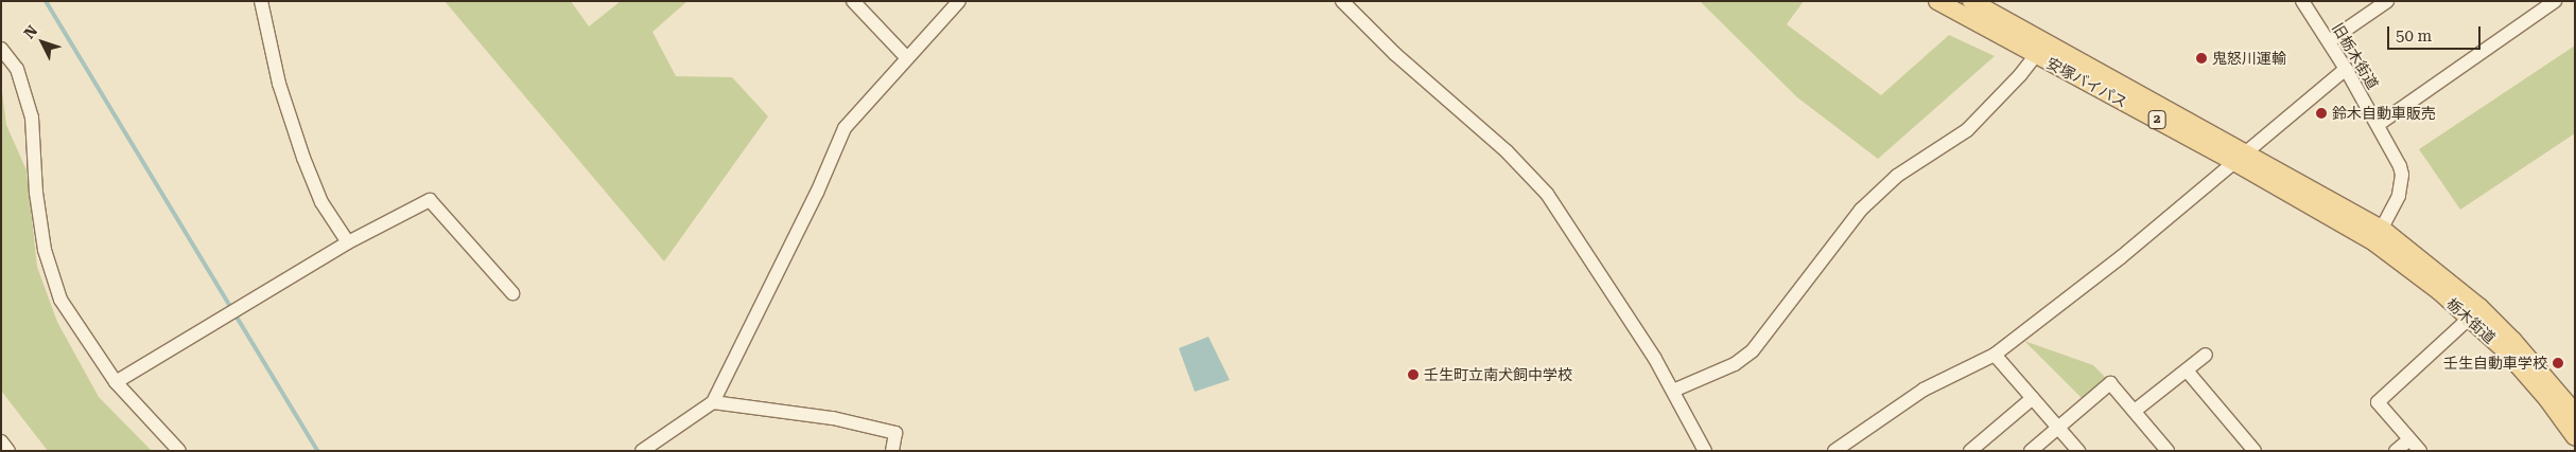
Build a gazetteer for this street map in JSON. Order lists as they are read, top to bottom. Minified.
{"streets":{"main road":["安塚バイパス","2","栃木街道"],"street":["旧栃木街道"]},"crossings":[["旧栃木街道","安塚バイパス"],["旧栃木街道","栃木街道"],["安塚バイパス","栃木街道"]],"places":["鬼怒川運輸","鈴木自動車販売","壬生自動車学校","壬生町立南犬飼中学校"],"scale_bar":"50 m","north":"top left"}
